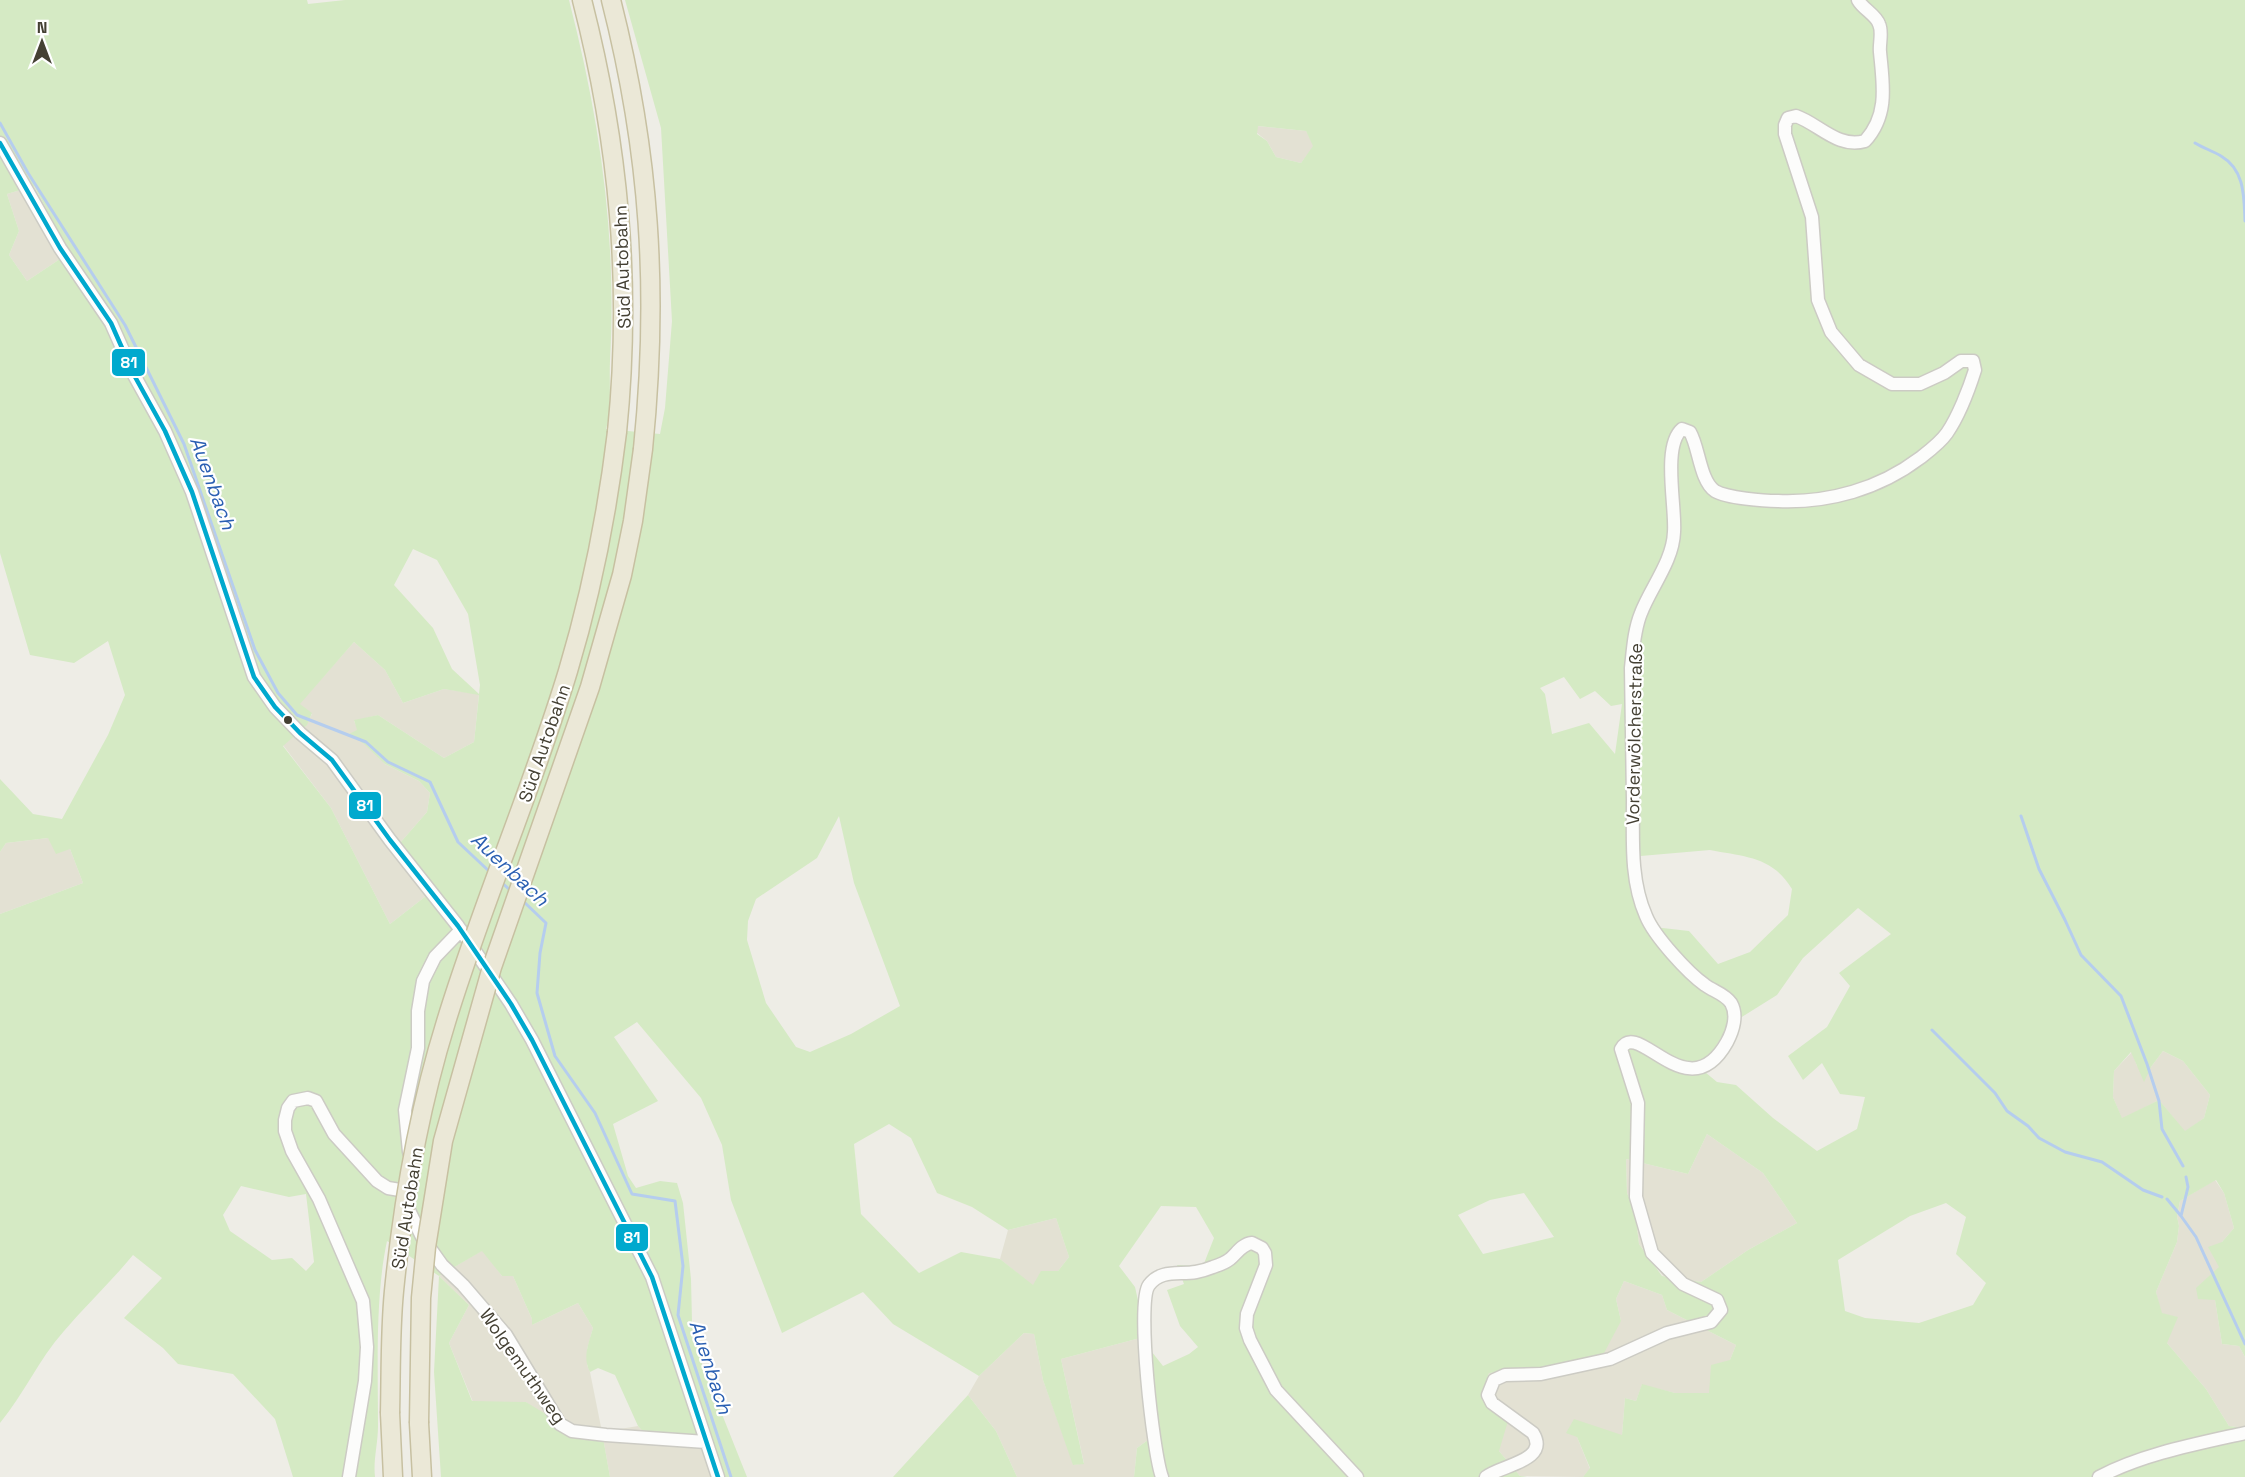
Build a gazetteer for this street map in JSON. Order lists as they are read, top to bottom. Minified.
{"streets":{"highway":["Süd Autobahn"],"street":["Vorderwölcherstraße","Wolgemuthweg"]},"water":["Auenbach"],"lines":["transit line 81"],"north":"top"}
